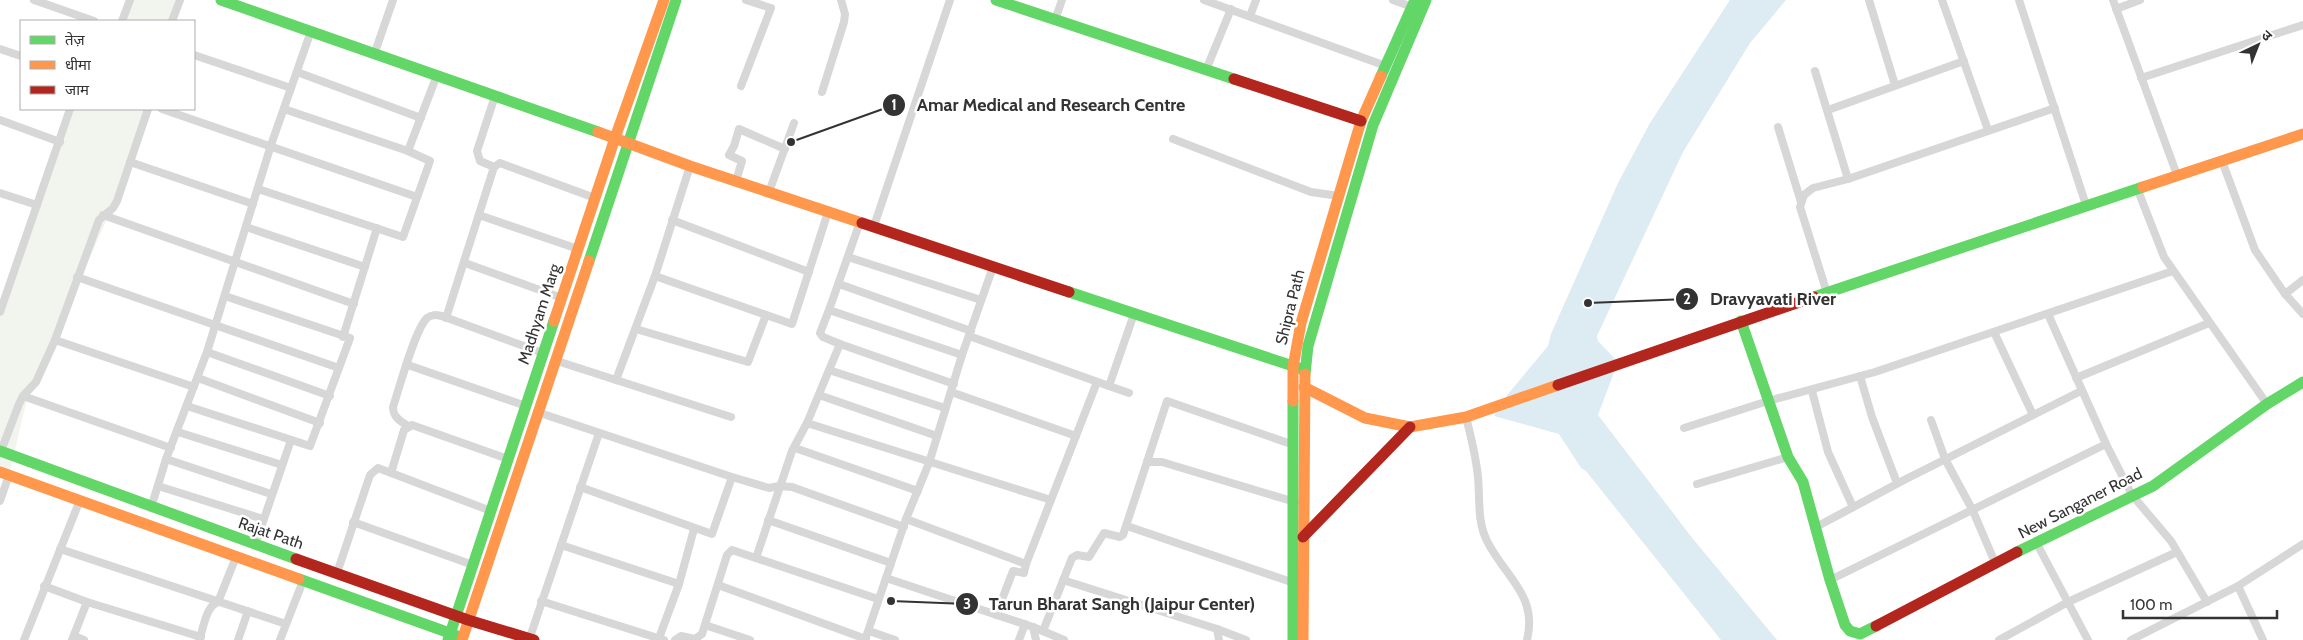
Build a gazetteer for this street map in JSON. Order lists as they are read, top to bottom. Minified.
{"streets":{"street":["Shipra Path","Madhyam Marg","New Sanganer Road","Rajat Path"]},"crossings":[["Madhyam Marg","Rajat Path"]],"places":["Amar Medical and Research Centre","Dravyavati River","Tarun Bharat Sangh (Jaipur Center)"],"legend":["तेज़","धीमा","जाम"],"scale_bar":"100 m","north":"top right"}
